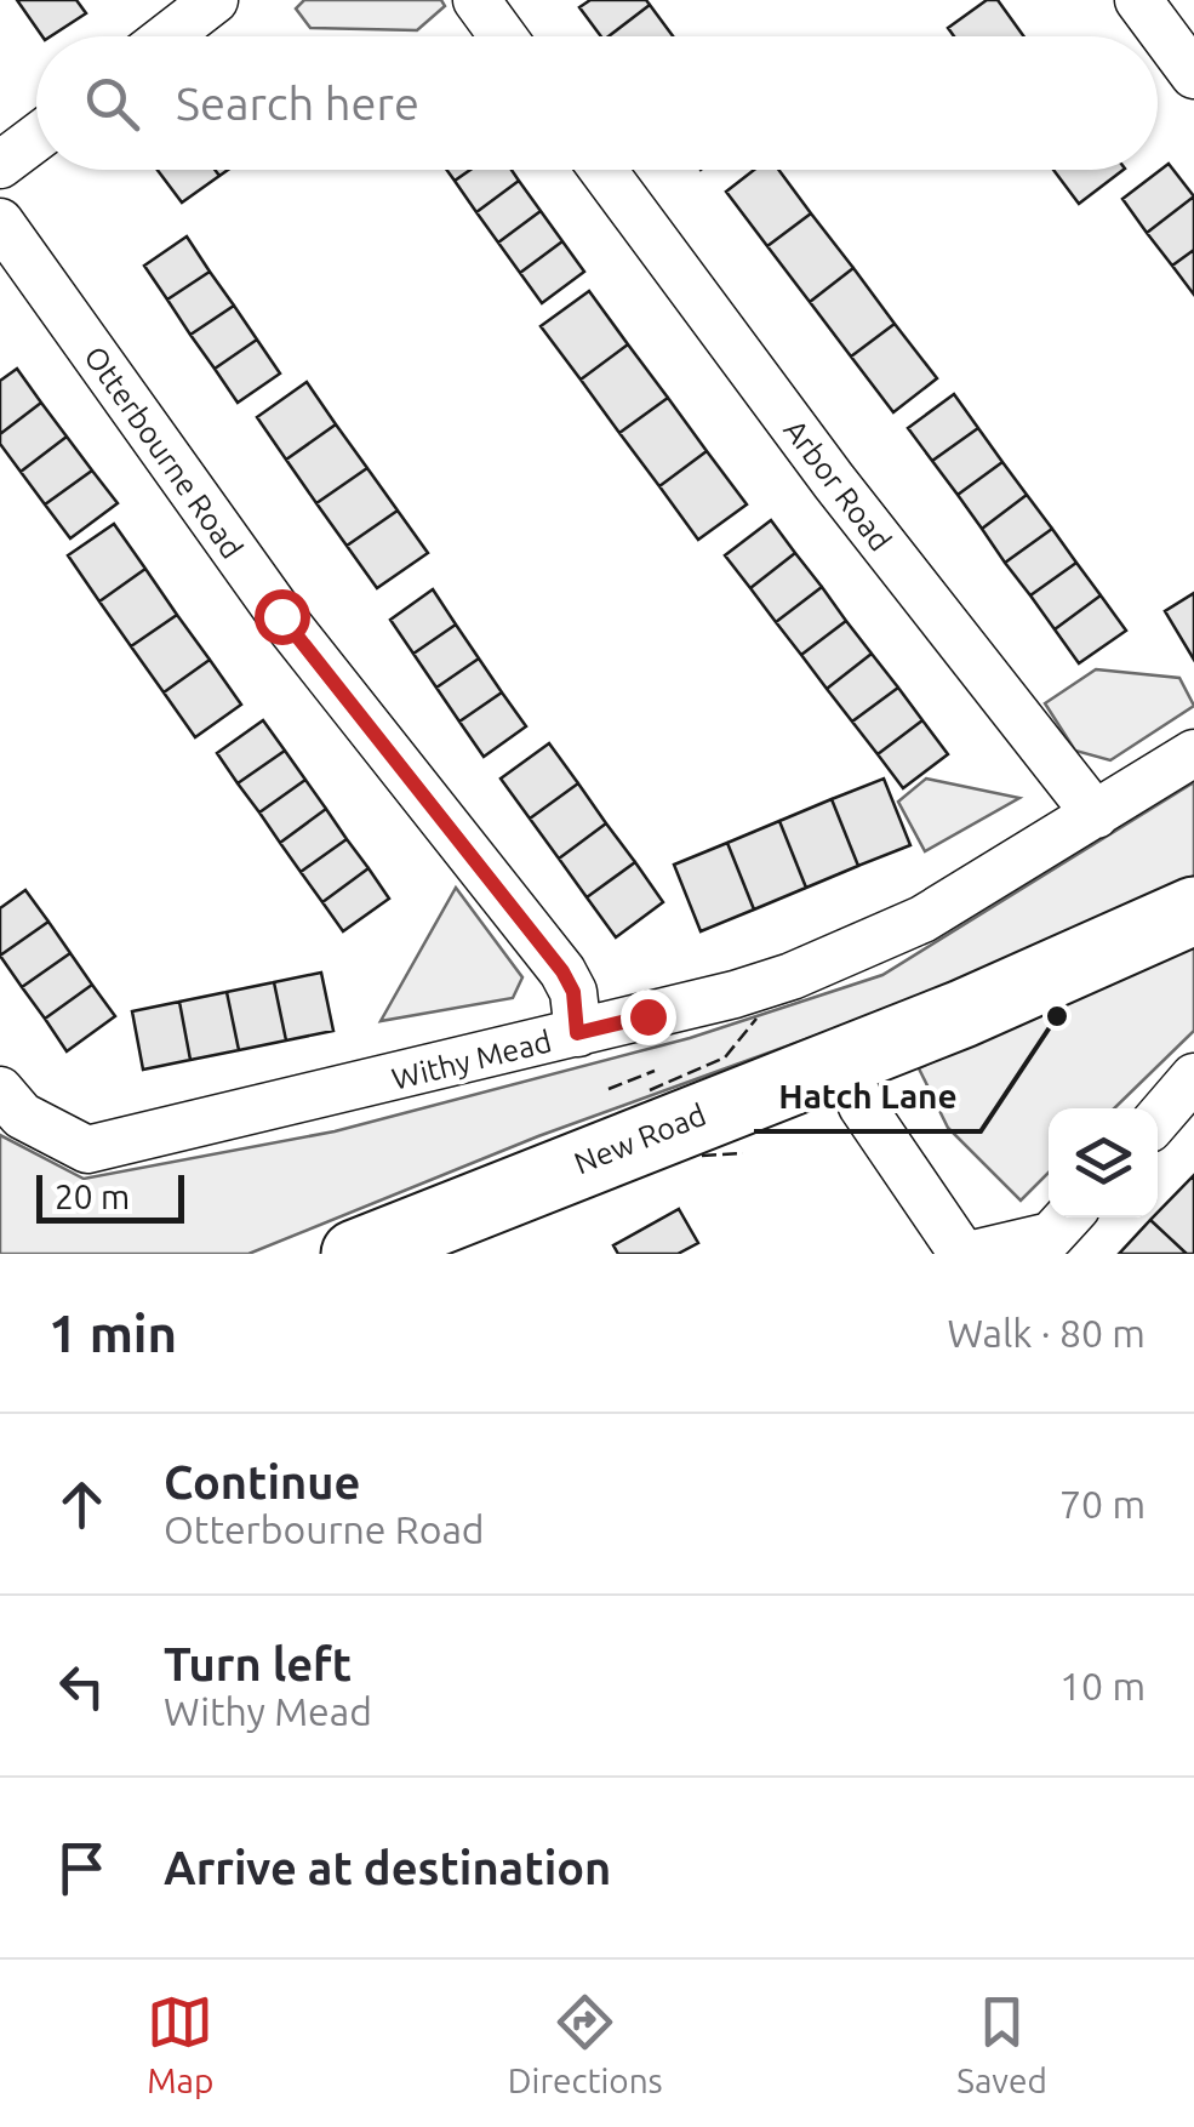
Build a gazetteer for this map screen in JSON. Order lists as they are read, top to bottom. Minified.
{"streets":{"main road":["New Road"],"street":["Otterbourne Road","Arbor Road","Withy Mead"]},"crossings":[["Otterbourne Road","Withy Mead"],["Arbor Road","Withy Mead"]],"places":["Hatch Lane"],"scale_bar":"20 m","page":{"search":"Search here","scale":"20 m","heading":["1 min","Walk · 80 m"],"list":[["Continue","Otterbourne Road","70 m"],["Turn left","Withy Mead","10 m"],"Arrive at destination"],"nav":["Map","Directions","Saved"]}}
